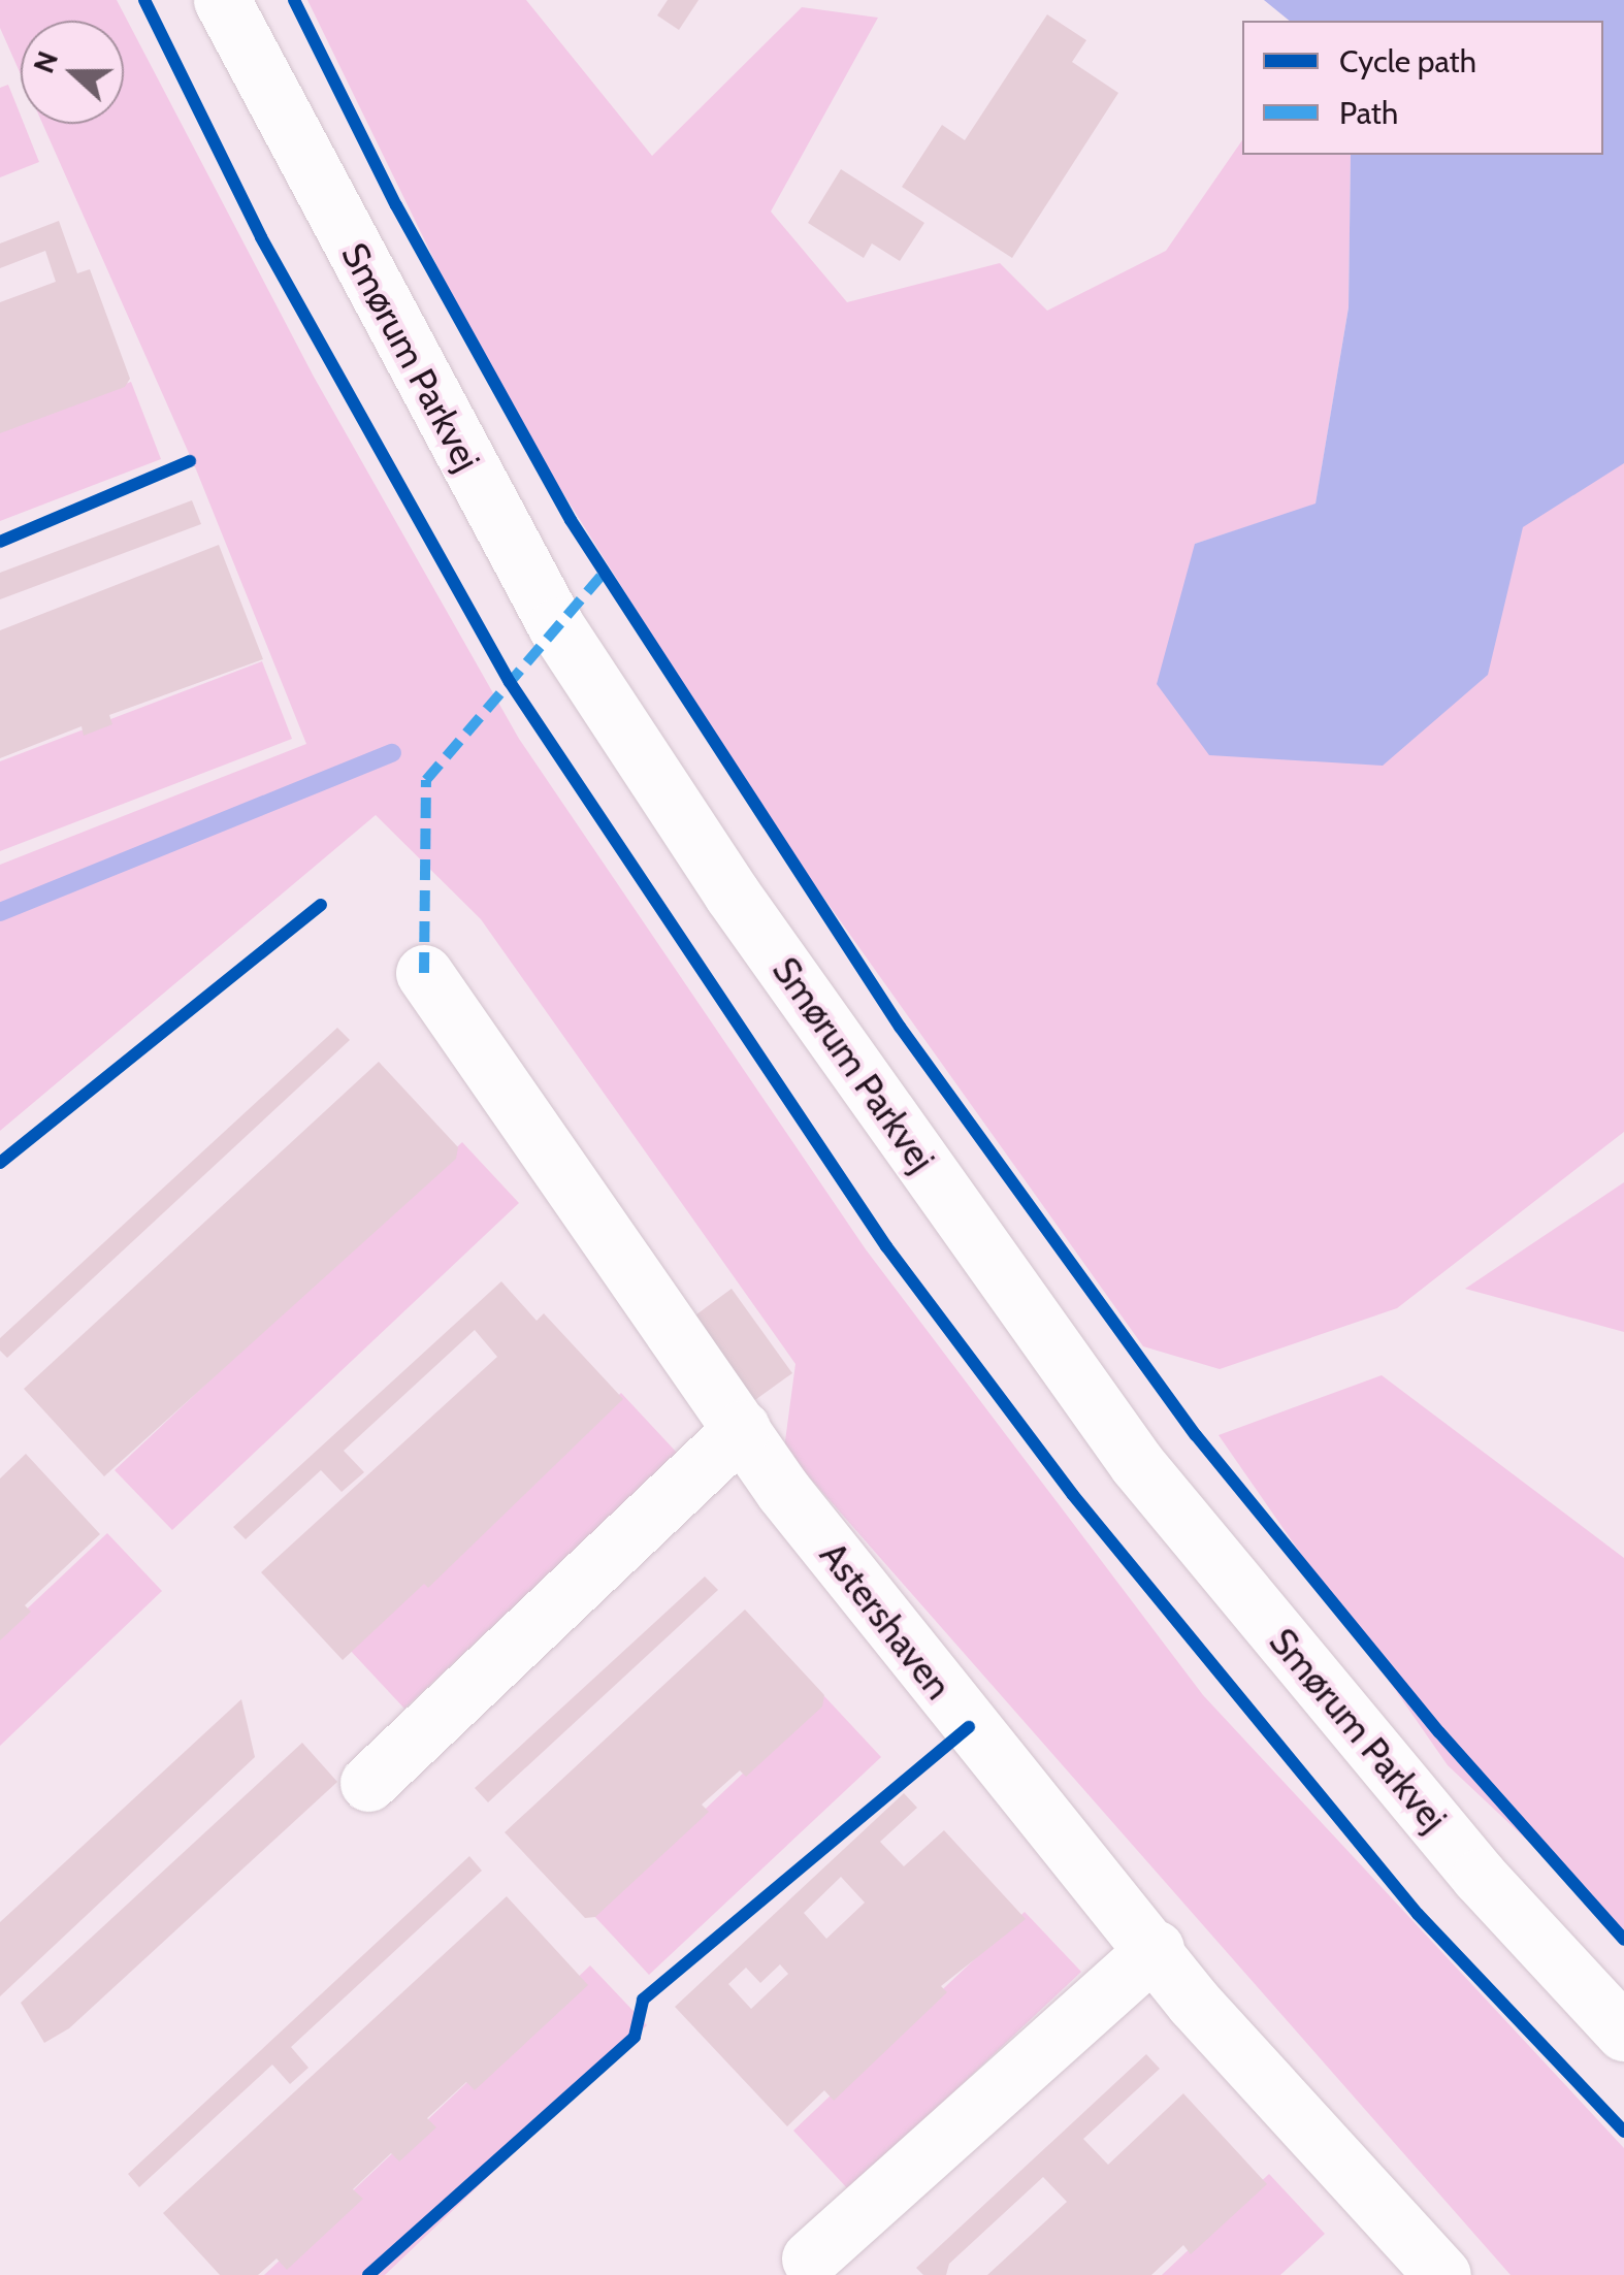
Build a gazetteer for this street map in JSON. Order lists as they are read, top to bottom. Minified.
{"streets":{"street":["Smørum Parkvej","Astershaven"]},"legend":["Cycle path","Path"],"north":"left"}
